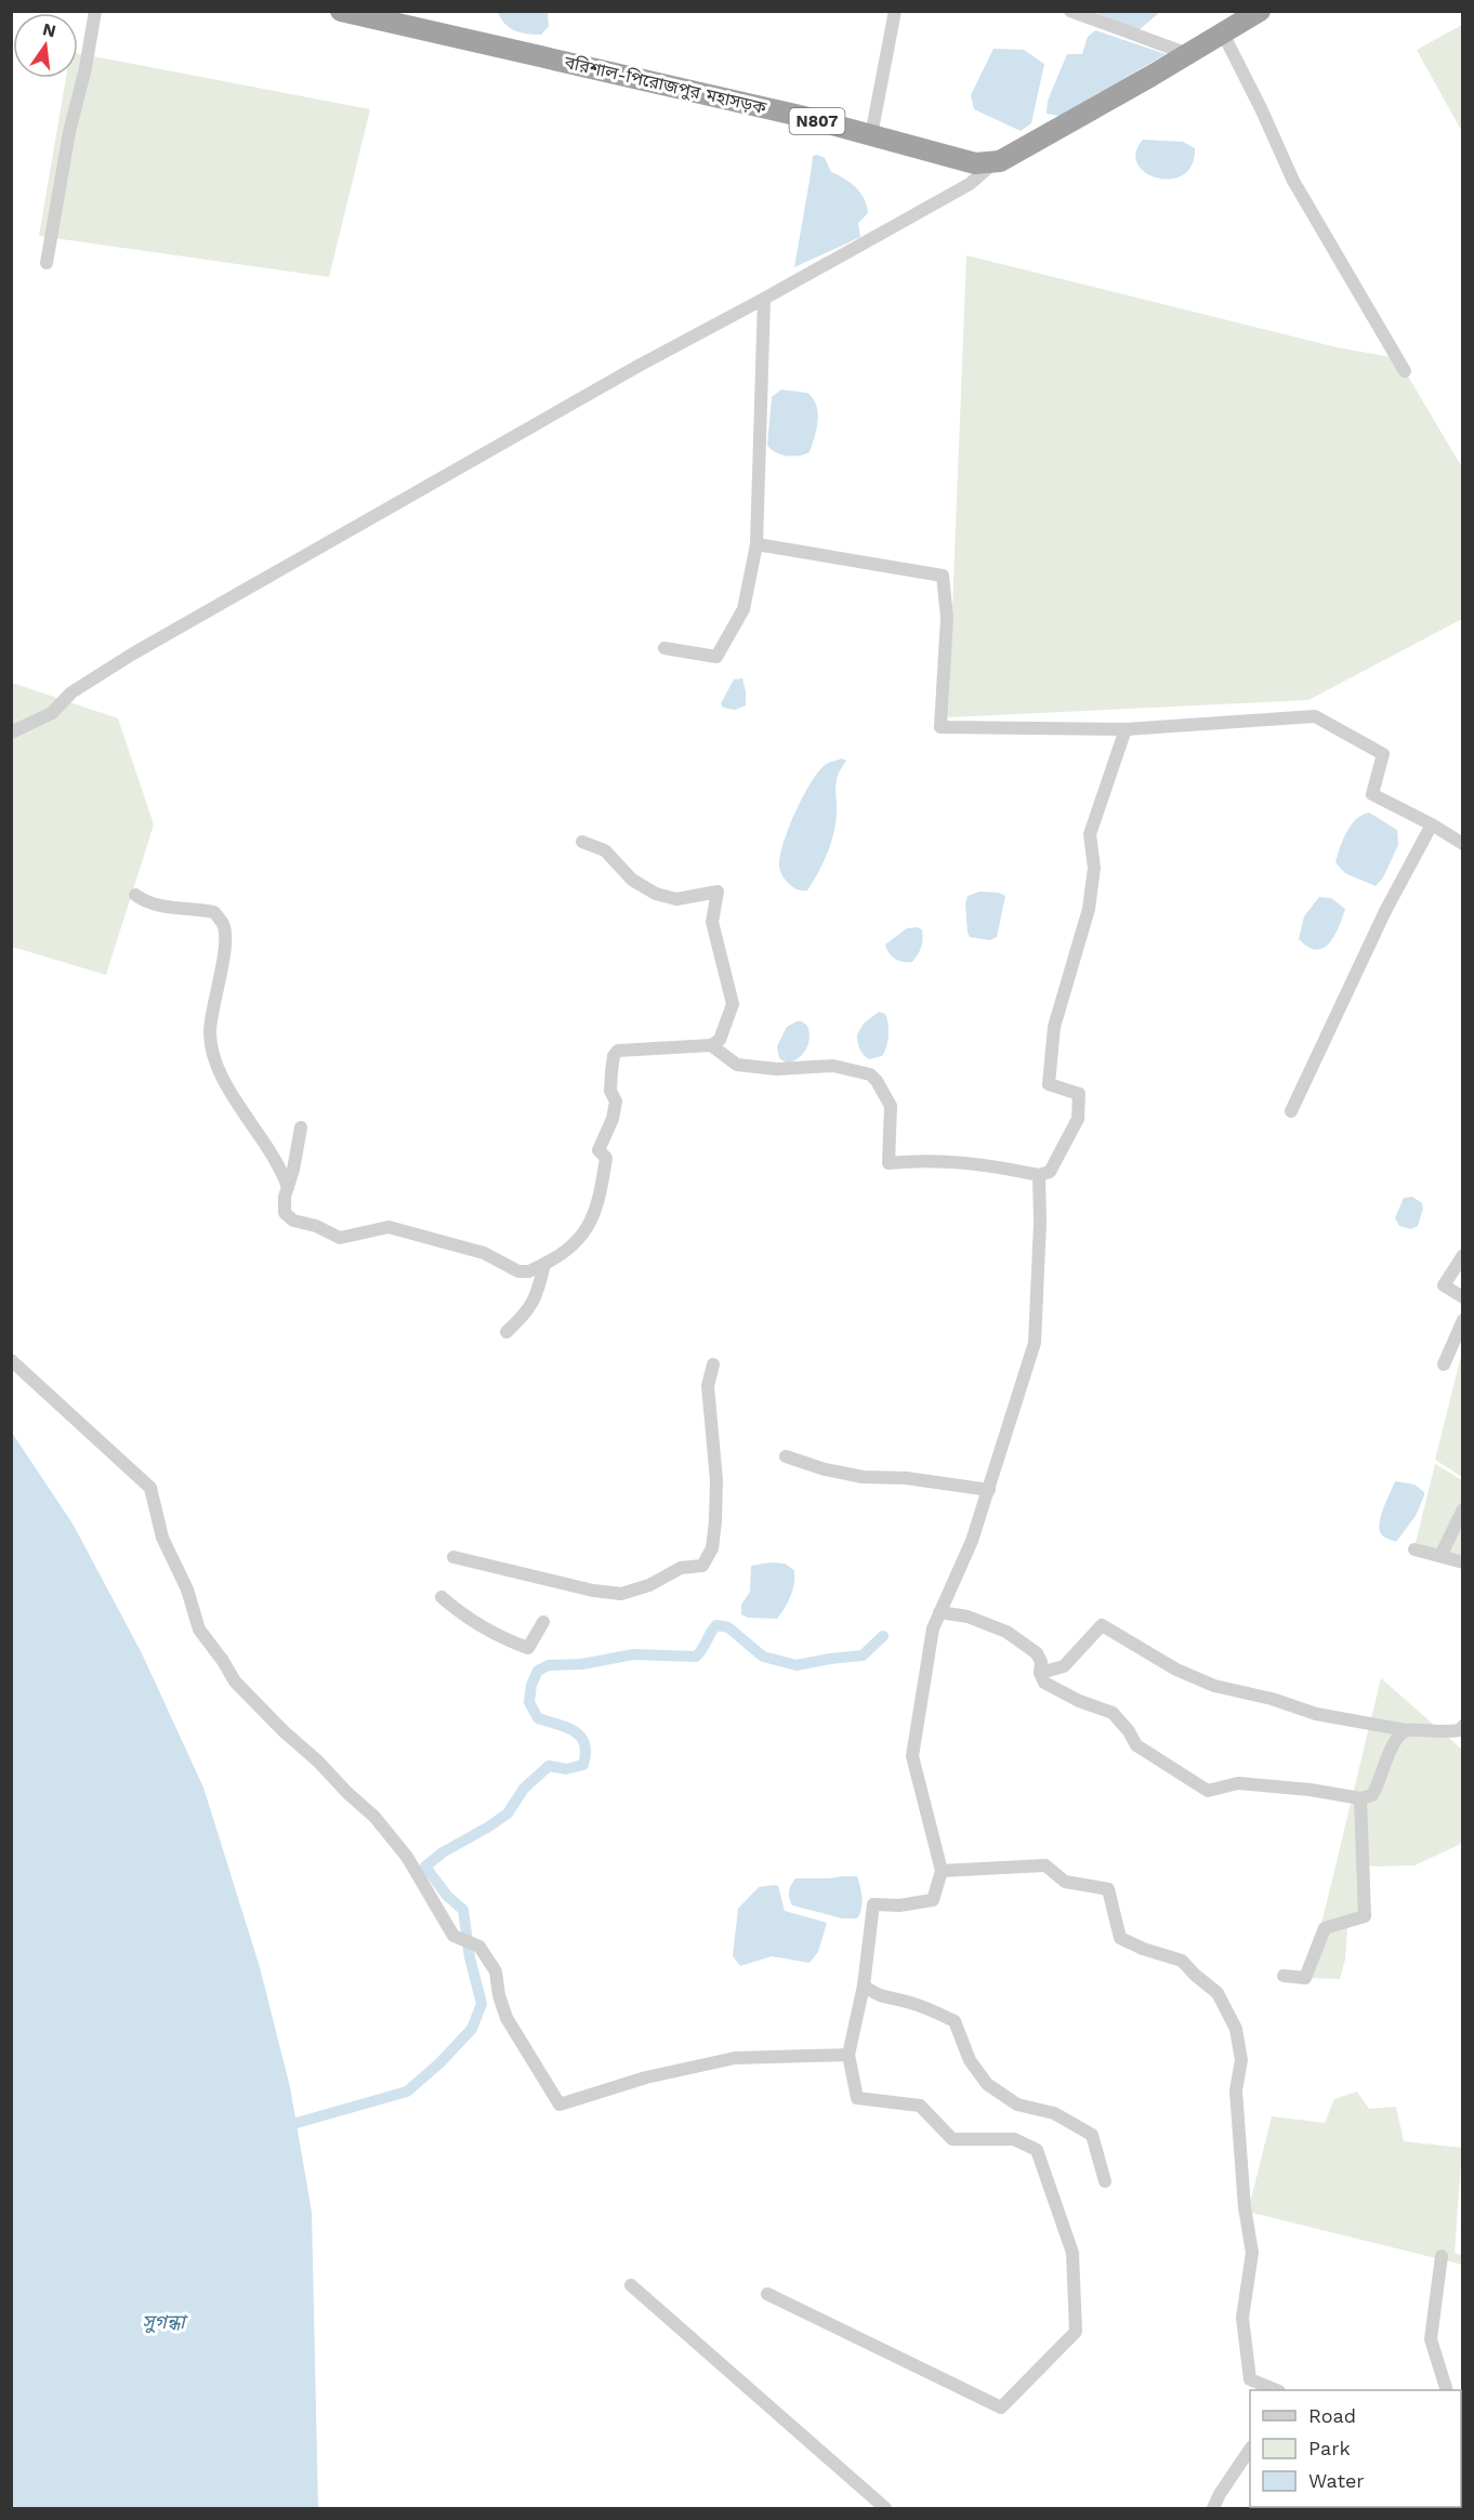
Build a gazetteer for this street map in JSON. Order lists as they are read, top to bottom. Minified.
{"streets":{"highway":["বরিশাল-পিরোজপুর মহাসড়ক","N807"]},"water":["সুগন্ধা"],"legend":["Road","Park","Water"],"north":"top"}
